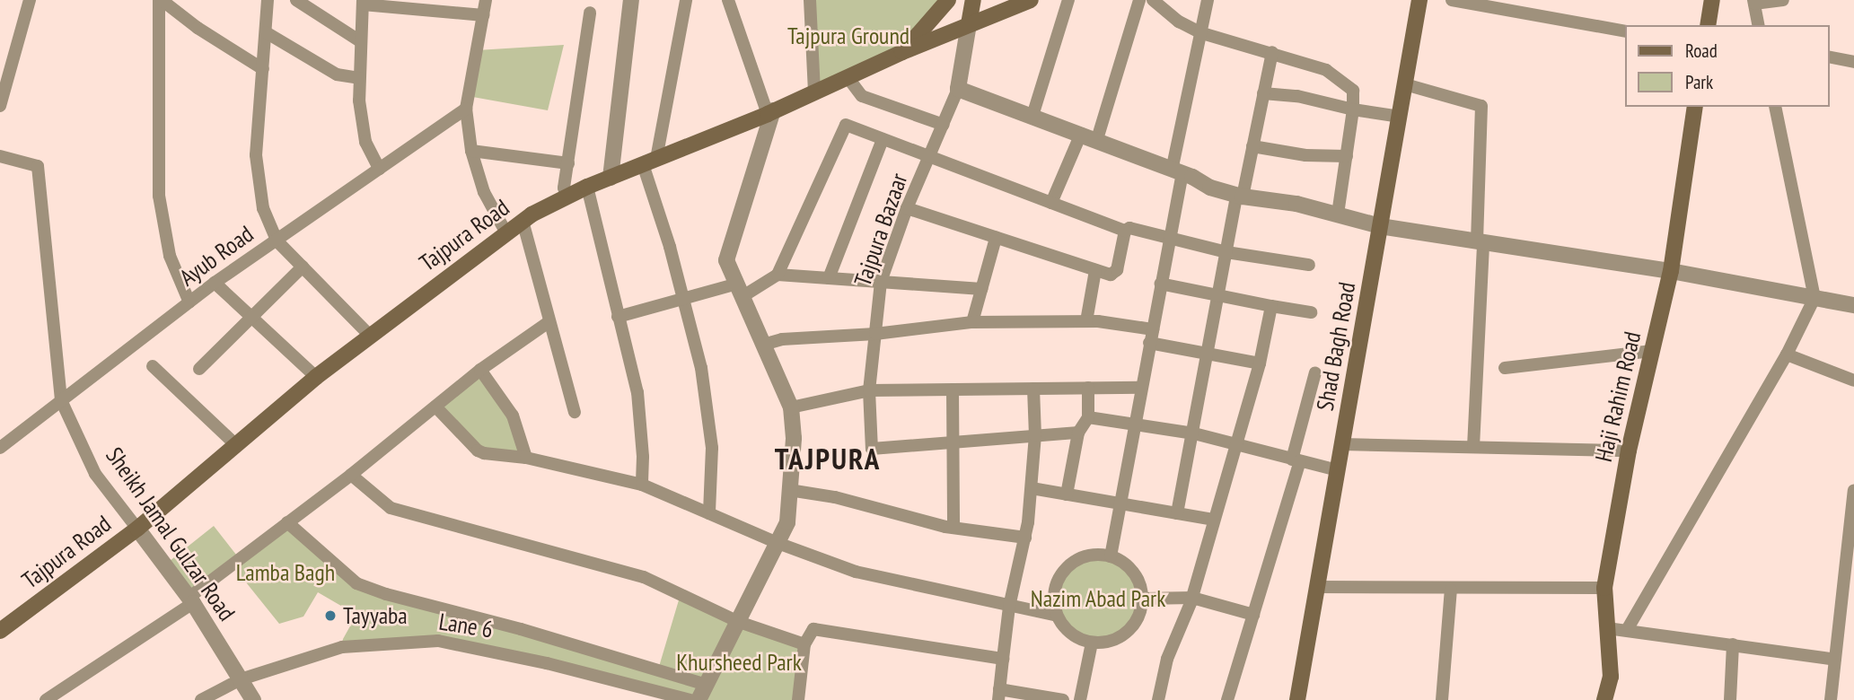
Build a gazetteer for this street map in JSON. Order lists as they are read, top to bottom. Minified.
{"streets":{"main road":["Tajpura Road","Shad Bagh Road","Haji Rahim Road"],"street":["Tajpura Bazaar","Ayub Road","Sheikh Jamal Gulzar Road","Lane 6"]},"crossings":[["Tajpura Road","Sheikh Jamal Gulzar Road"],["Ayub Road","Sheikh Jamal Gulzar Road"],["Sheikh Jamal Gulzar Road","Lane 6"]],"districts":["TAJPURA"],"parks":["Tajpura Ground","Lamba Bagh","Nazim Abad Park","Khursheed Park"],"places":["Tayyaba"],"legend":["Road","Park"]}
